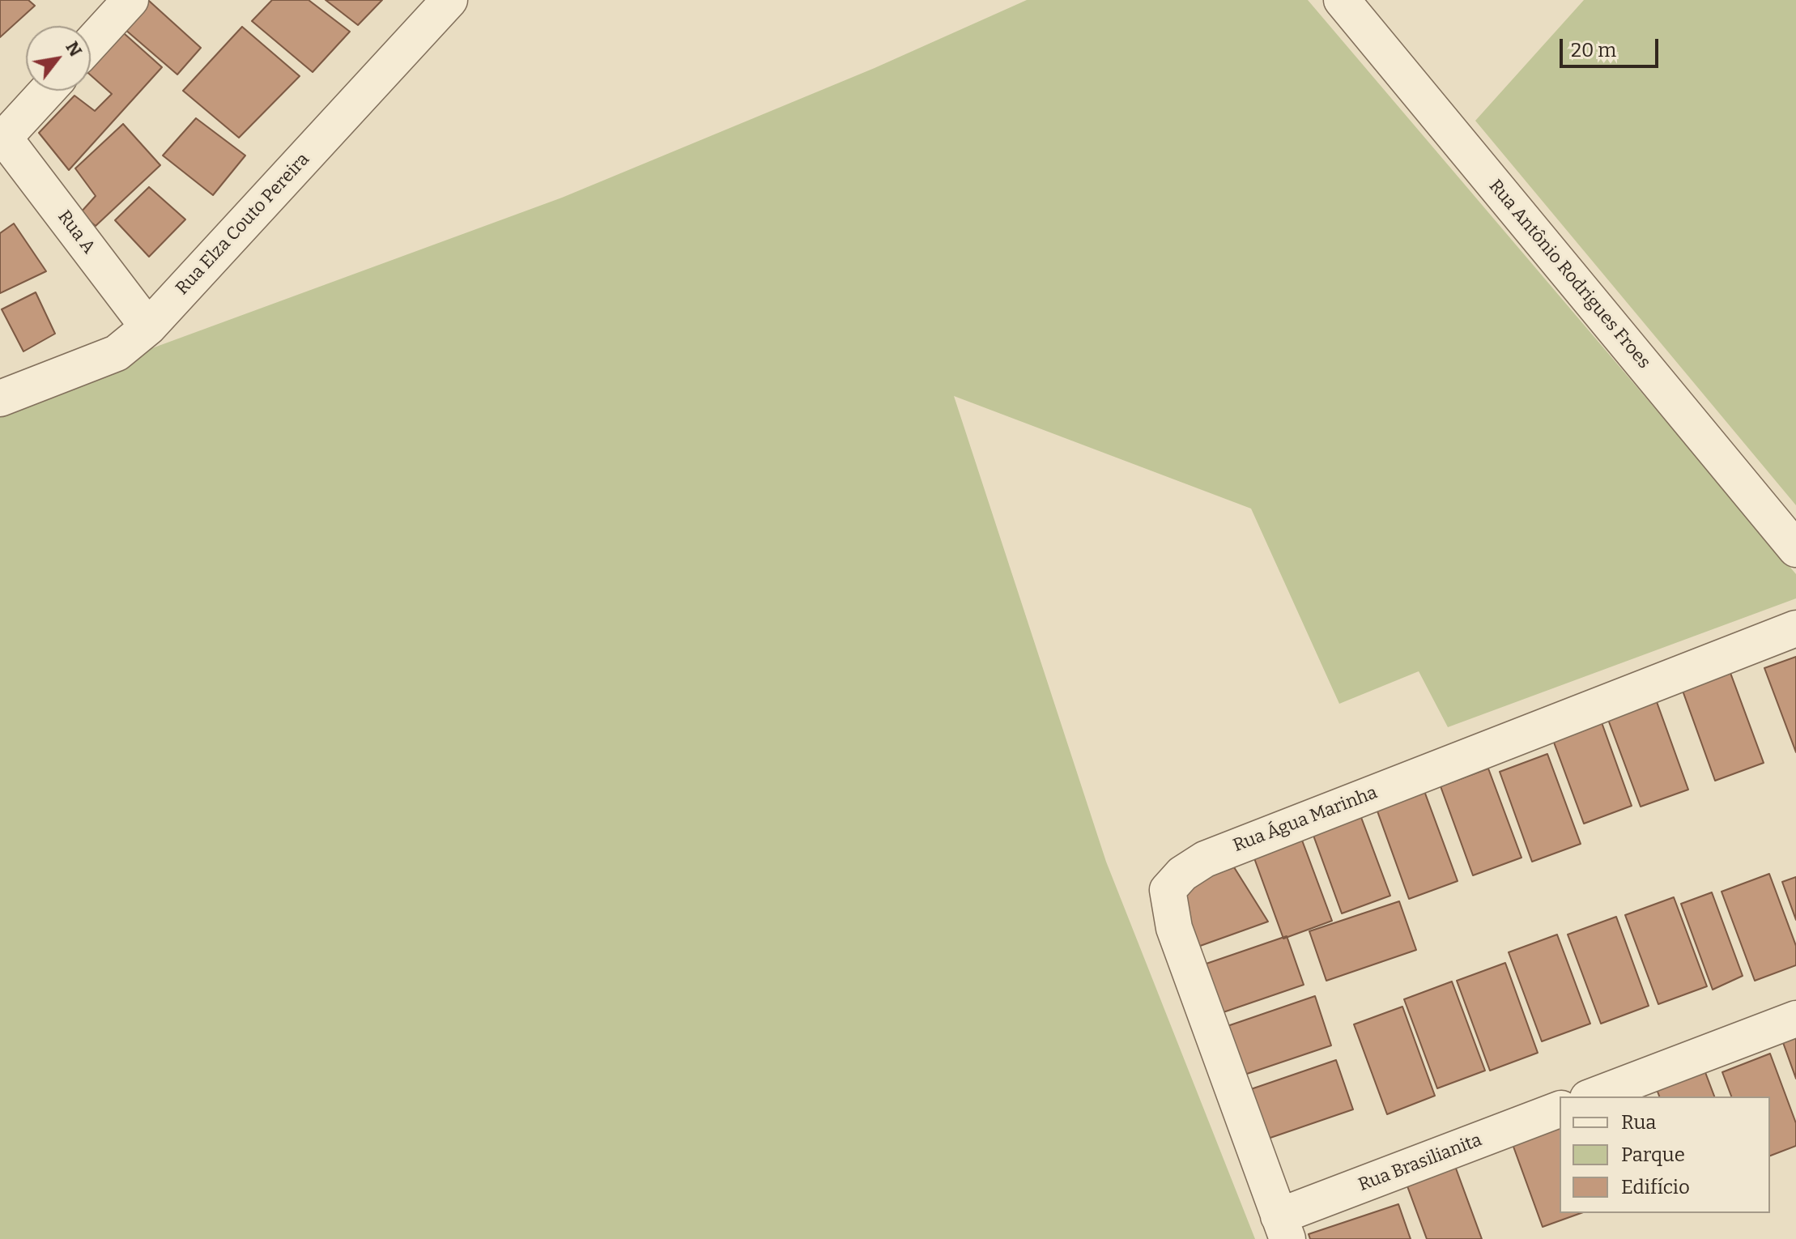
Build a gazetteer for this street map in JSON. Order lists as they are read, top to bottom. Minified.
{"streets":{"street":["Rua Elza Couto Pereira","Rua A","Rua Antônio Rodrigues Froes","Rua Água Marinha","Rua Brasilianita"]},"crossings":[["Rua Elza Couto Pereira","Rua A"],["Rua Água Marinha","Rua Brasilianita"]],"legend":["Rua","Parque","Edifício"],"scale_bar":"20 m","north":"top right"}
